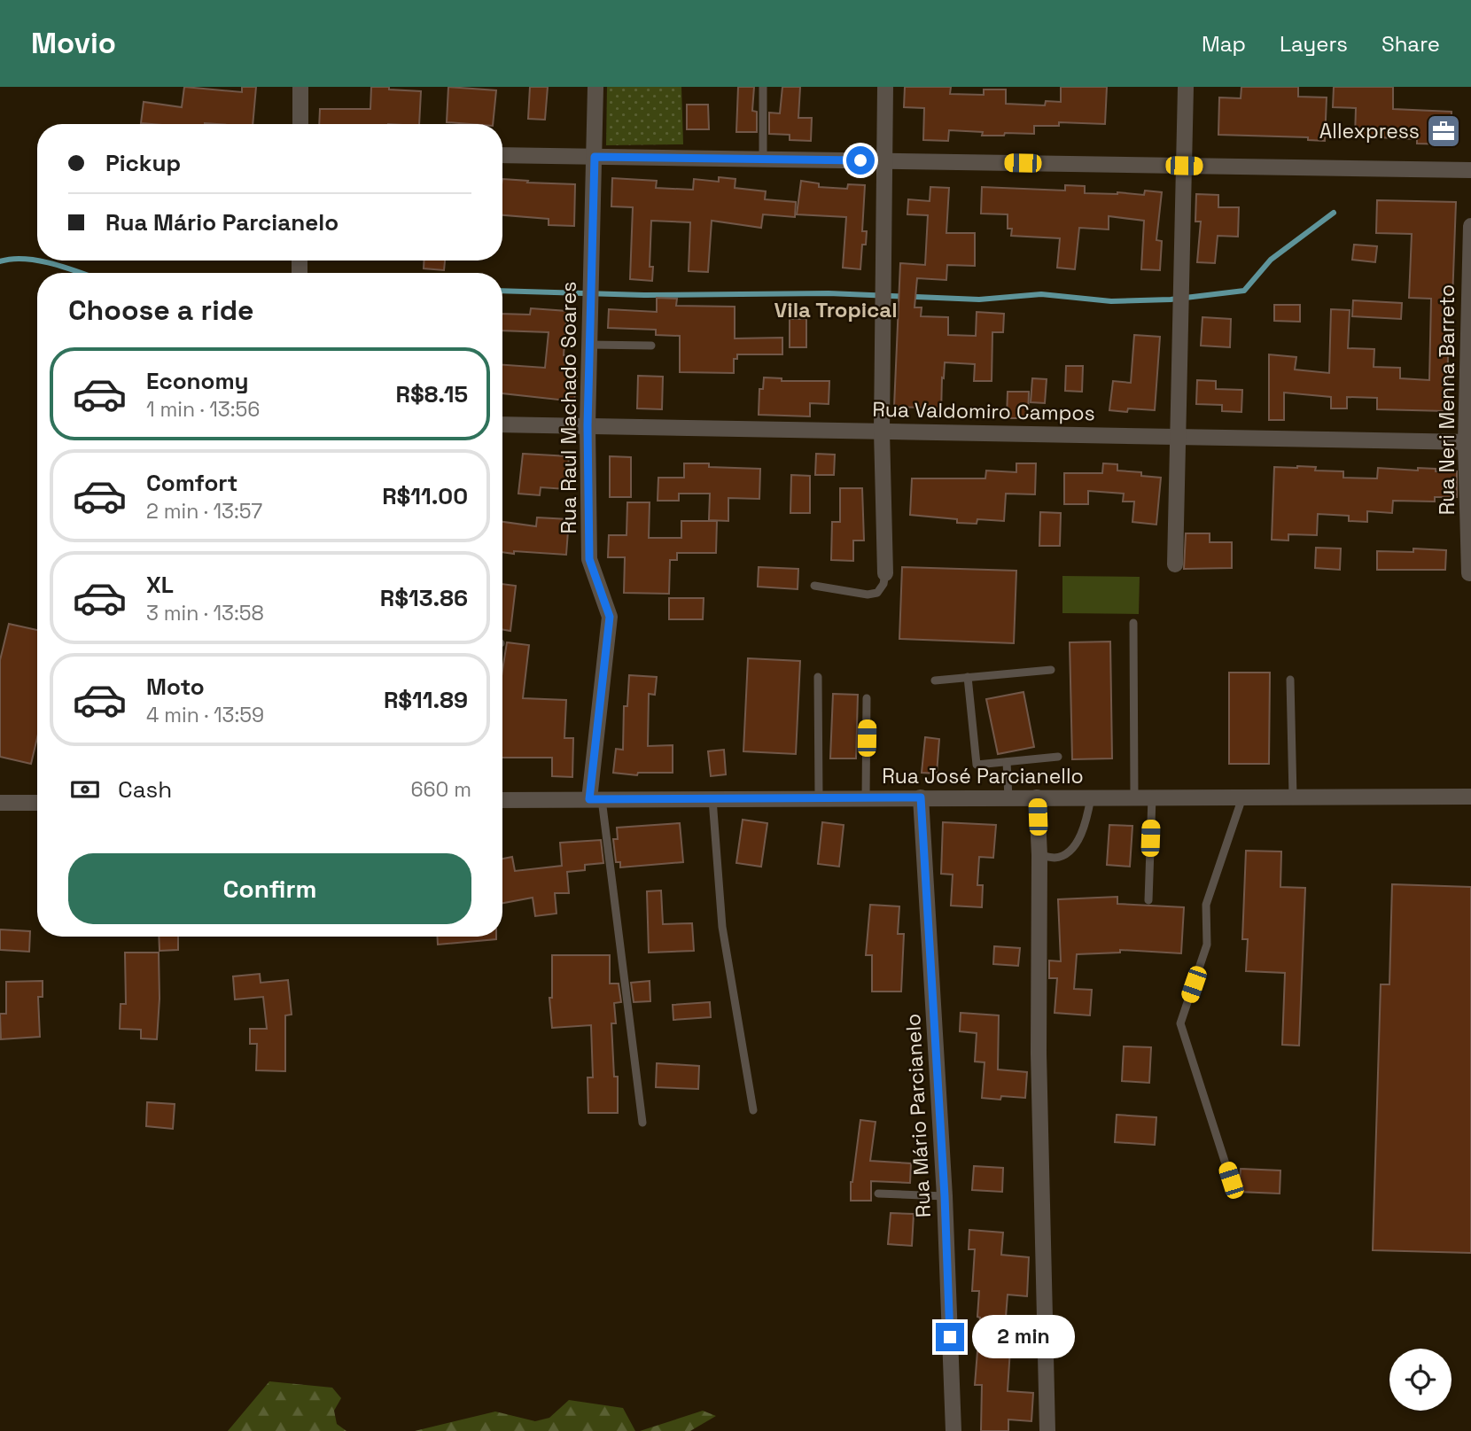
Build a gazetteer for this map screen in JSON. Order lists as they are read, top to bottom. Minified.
{"streets":{"street":["Rua Neri Menna Barreto","Rua Raul Machado Soares","Rua Valdomiro Campos","Rua José Parcianello","Rua Mário Parcianelo"]},"crossings":[["Rua Neri Menna Barreto","Rua Valdomiro Campos"],["Rua Raul Machado Soares","Rua Valdomiro Campos"],["Rua Raul Machado Soares","Rua José Parcianello"],["Rua José Parcianello","Rua Mário Parcianelo"]],"districts":["Vila Tropical"],"places":{"office":["Allexpress"]},"page":{"header":"Movio","nav":["Map","Layers","Share"],"banner":["Pickup","Rua Mário Parcianelo"],"heading":"Choose a ride","list":[{"name":"Economy","note":"1 min · 13:56","value":"R$8.15"},{"name":"Comfort","note":"2 min · 13:57","value":"R$11.00"},{"name":"XL","note":"3 min · 13:58","value":"R$13.86"},{"name":"Moto","note":"4 min · 13:59","value":"R$11.89"}],"pay":["Cash","660 m"],"buttons":"Confirm","bubble":"2 min"}}
